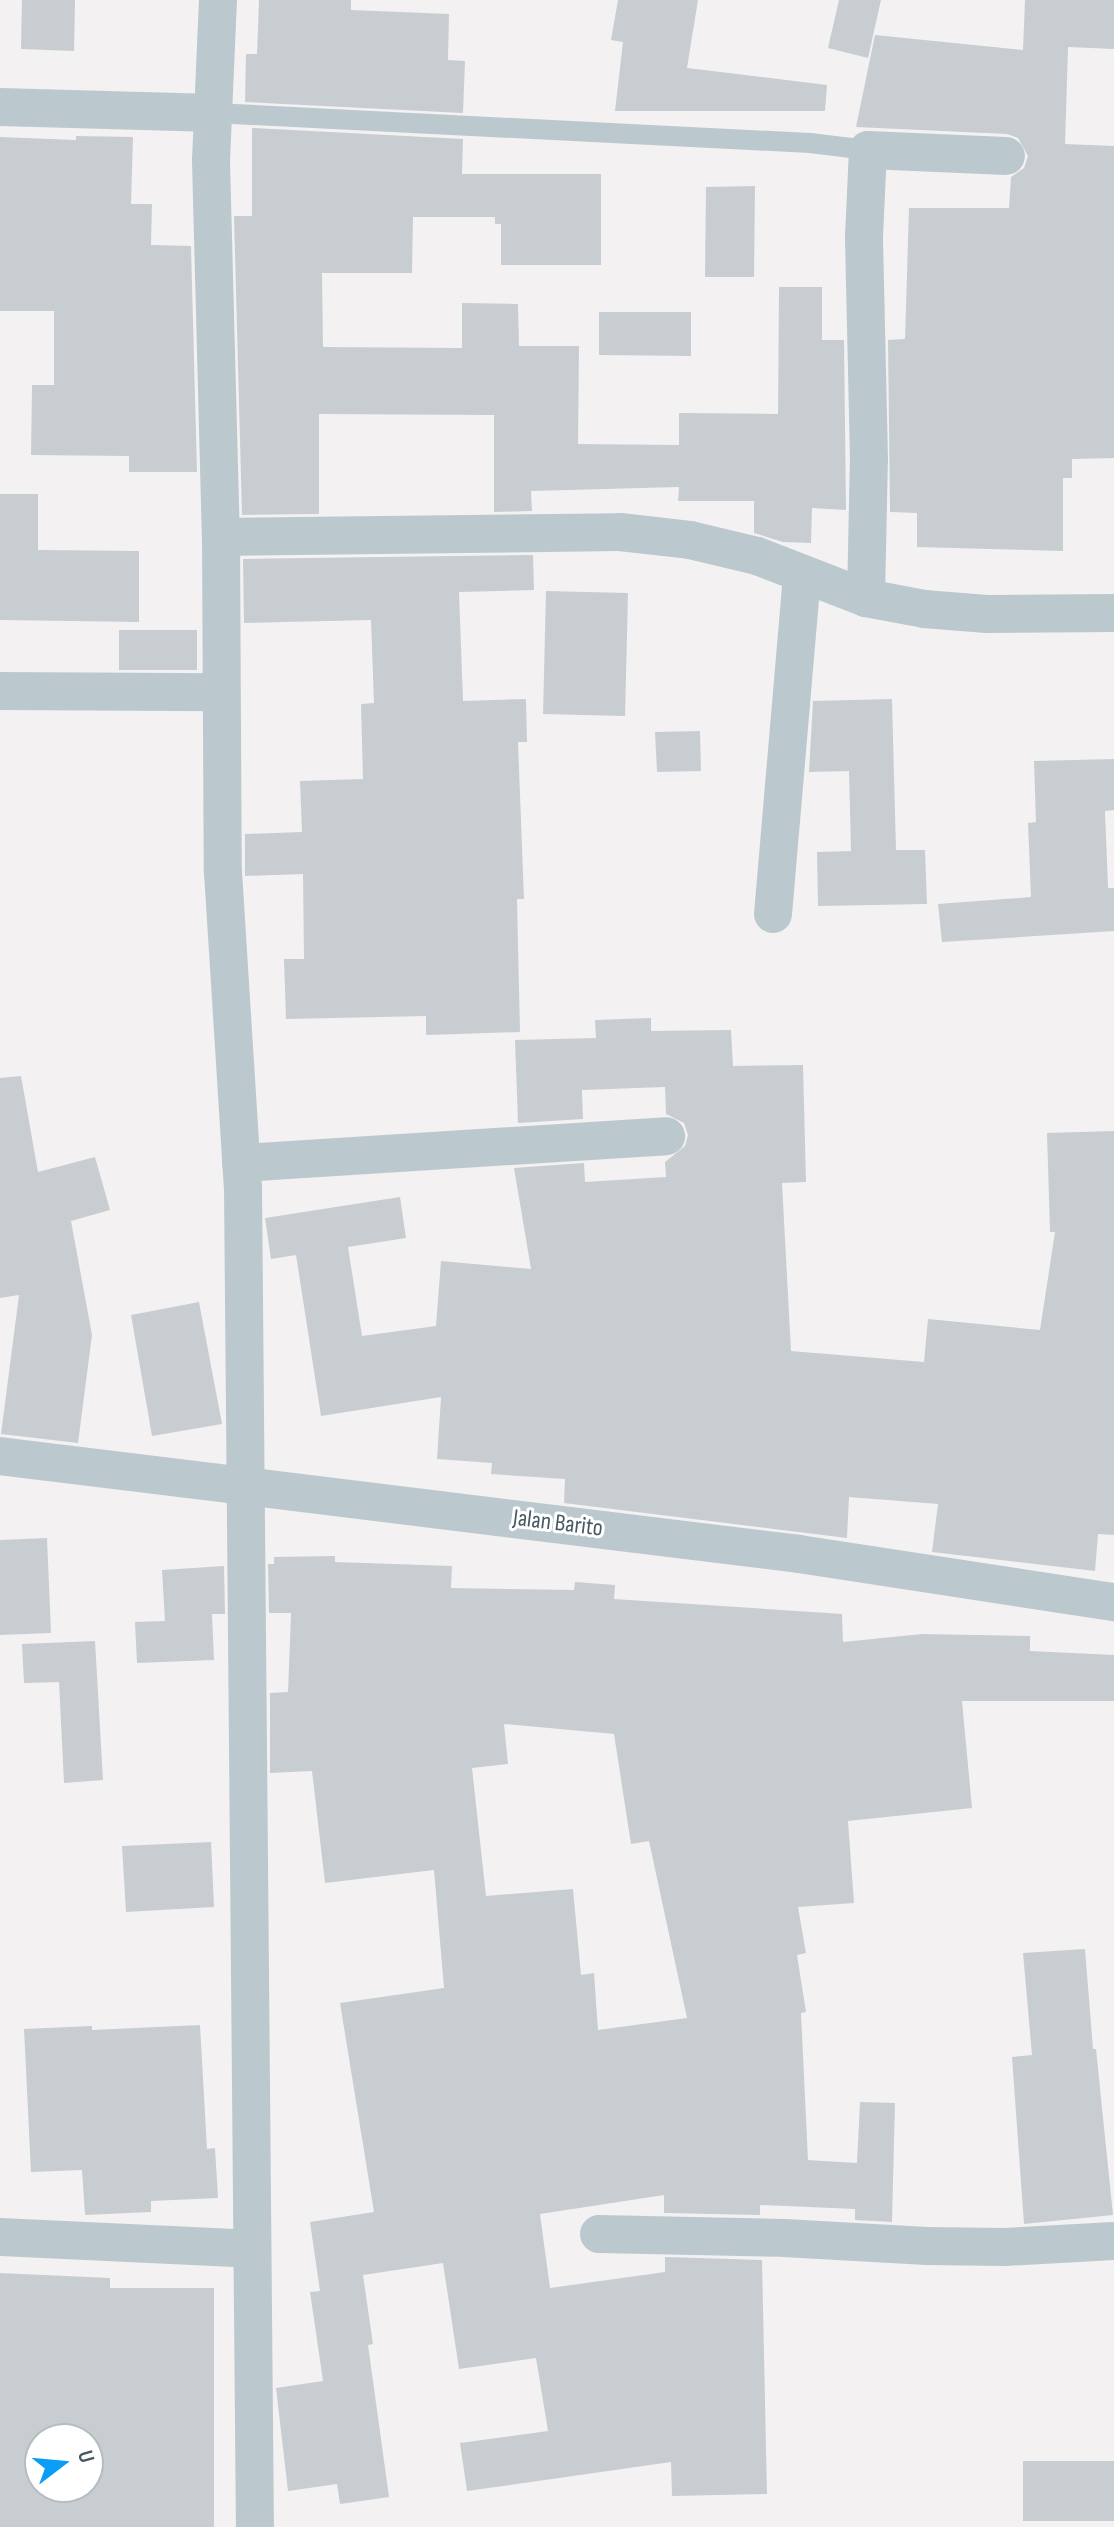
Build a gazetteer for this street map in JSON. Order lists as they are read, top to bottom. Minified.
{"streets":{"street":["Jalan Barito"]},"north":"right"}
